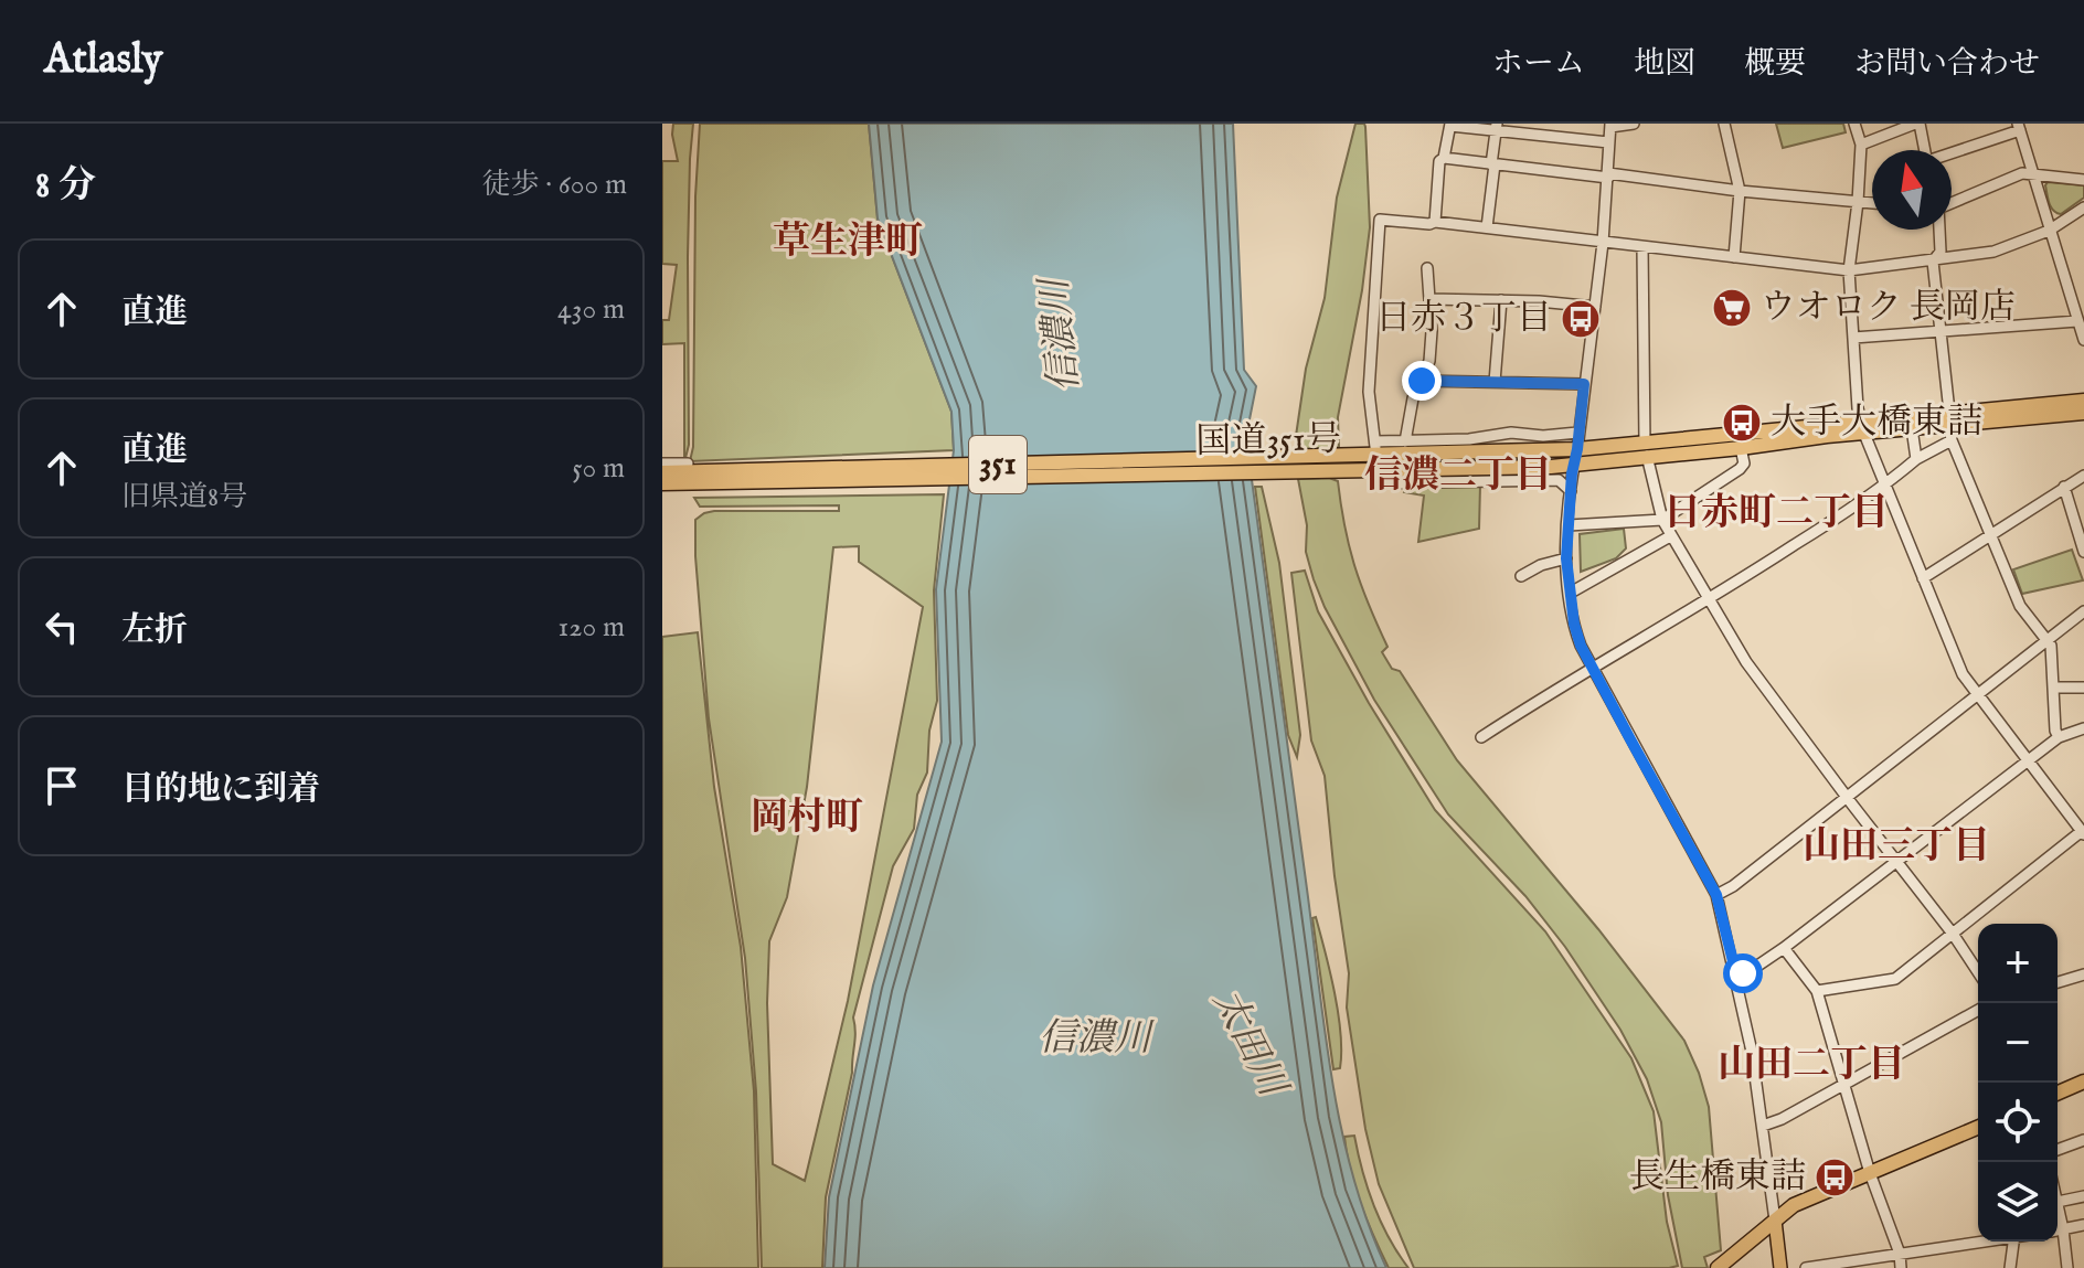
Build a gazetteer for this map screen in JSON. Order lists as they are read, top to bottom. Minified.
{"streets":{"highway":["国道351号","351"]},"districts":["草生津町","信濃二丁目","日赤町二丁目","岡村町","山田三丁目","山田二丁目"],"water":["信濃川","太田川"],"places":{"supermarket":["ウオロク 長岡店"],"bus stop":["日赤３丁目","大手大橋東詰","長生橋東詰"]},"north":"top","page":{"header":"Atlasly","nav":["ホーム","地図","概要","お問い合わせ"],"heading":["8 分","徒歩 · 600 m"],"list":[["直進","430 m"],["直進","旧県道8号","50 m"],["左折","120 m"],"目的地に到着"],"map_buttons":["+","−"]}}
